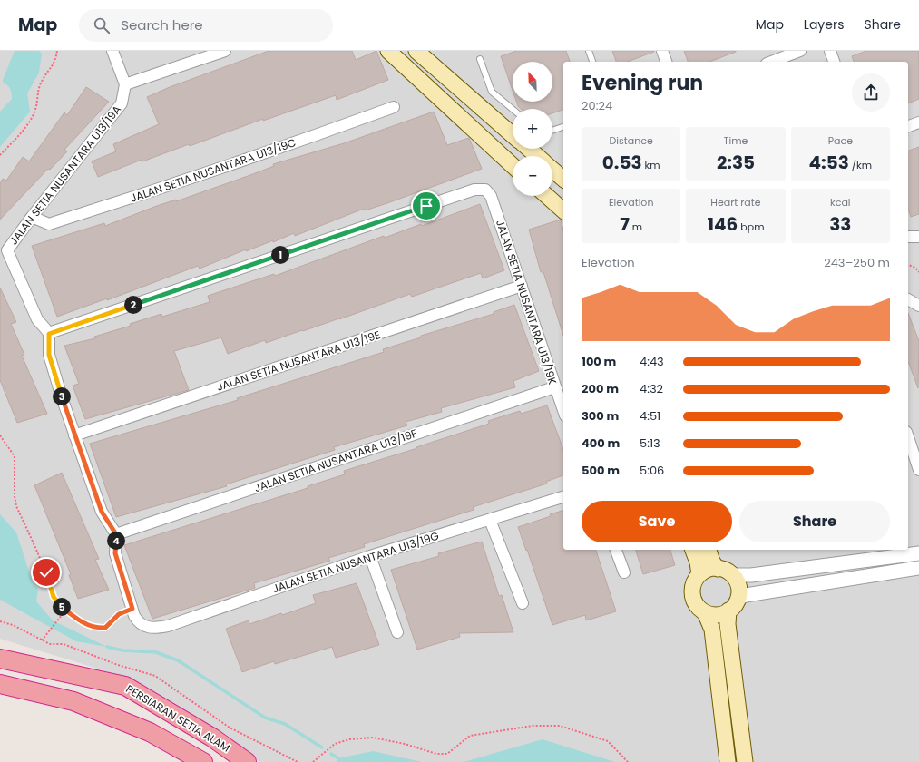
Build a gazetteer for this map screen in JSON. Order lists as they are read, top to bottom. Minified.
{"streets":{"highway":["PERSIARAN SETIA ALAM"],"street":["JALAN SETIA NUSANTARA U13/19C","JALAN SETIA NUSANTARA U13/19A","JALAN SETIA NUSANTARA U13/19K","JALAN SETIA NUSANTARA U13/19E","JALAN SETIA NUSANTARA U13/19F","JALAN SETIA NUSANTARA U13/19G"]},"crossings":[["JALAN SETIA NUSANTARA U13/19C","JALAN SETIA NUSANTARA U13/19A"],["JALAN SETIA NUSANTARA U13/19A","JALAN SETIA NUSANTARA U13/19K"],["JALAN SETIA NUSANTARA U13/19K","JALAN SETIA NUSANTARA U13/19E"],["JALAN SETIA NUSANTARA U13/19K","JALAN SETIA NUSANTARA U13/19F"]],"north":"top left","page":{"header":"Map","search":"Search here","nav":["Map","Layers","Share"],"map_buttons":["+","−"],"heading":["Evening run","20:24"],"stats":[["Distance","0.53 km"],["Time","2:35"],["Pace","4:53 /km"],["Elevation","7 m"],["Heart rate","146 bpm"],["kcal","33"]],"pins":["1","2","3","4","5"],"chart":["Elevation","243–250 m"],"list":[{"name":"100 m","note":"4:43"},{"name":"200 m","note":"4:32"},{"name":"300 m","note":"4:51"},{"name":"400 m","note":"5:13"},{"name":"500 m","note":"5:06"}],"buttons":["Save","Share"]}}
